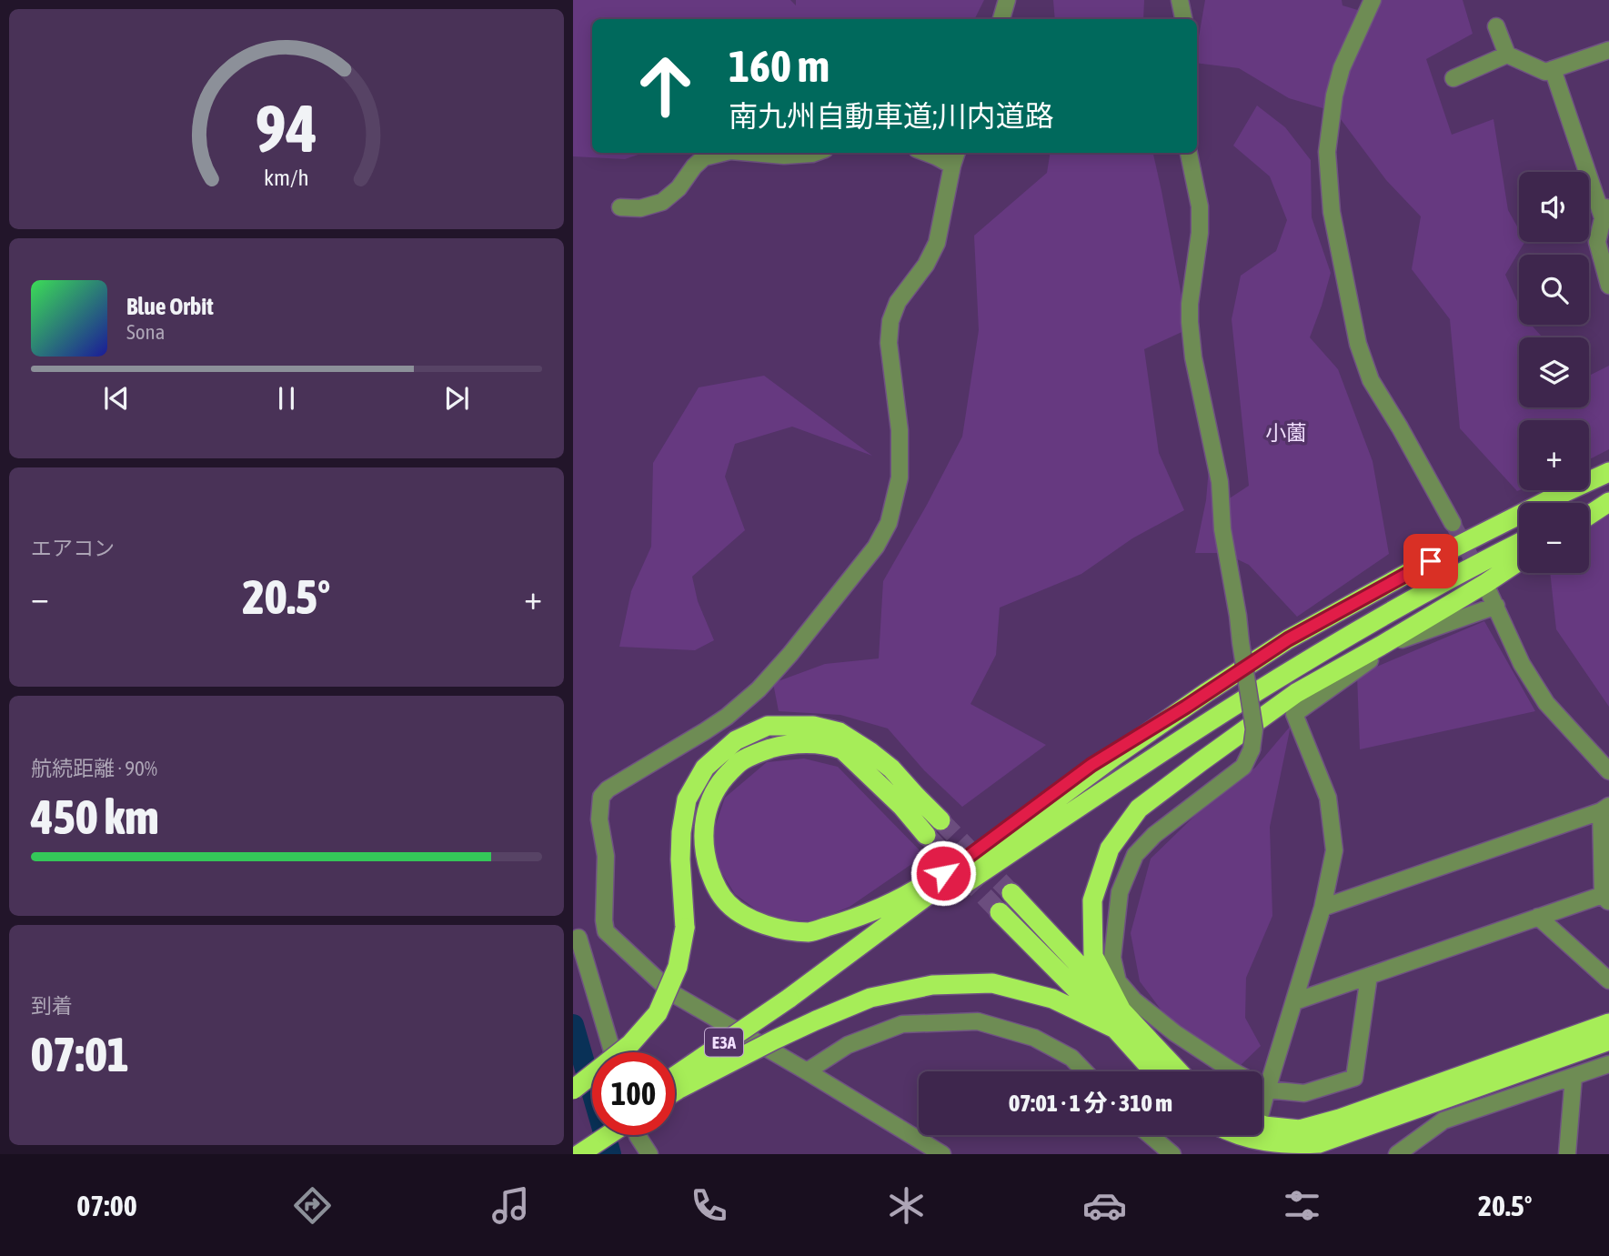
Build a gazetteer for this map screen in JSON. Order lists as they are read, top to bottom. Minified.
{"streets":{"highway":["E3A"]},"districts":["小薗"],"page":{"turn":["160 m","南九州自動車道;川内道路"],"map_buttons":["+","−"],"song":["Blue Orbit","Sona"],"tile":["エアコン",["航続距離 · 90%","450 km"],["到着","07:01"]],"heat":["−","20.5°","+"],"limit":"100","trip":"07:01 · 1 分 · 310 m","tabs":["07:00","20.5°"],"gauge":["94","km/h"]}}
